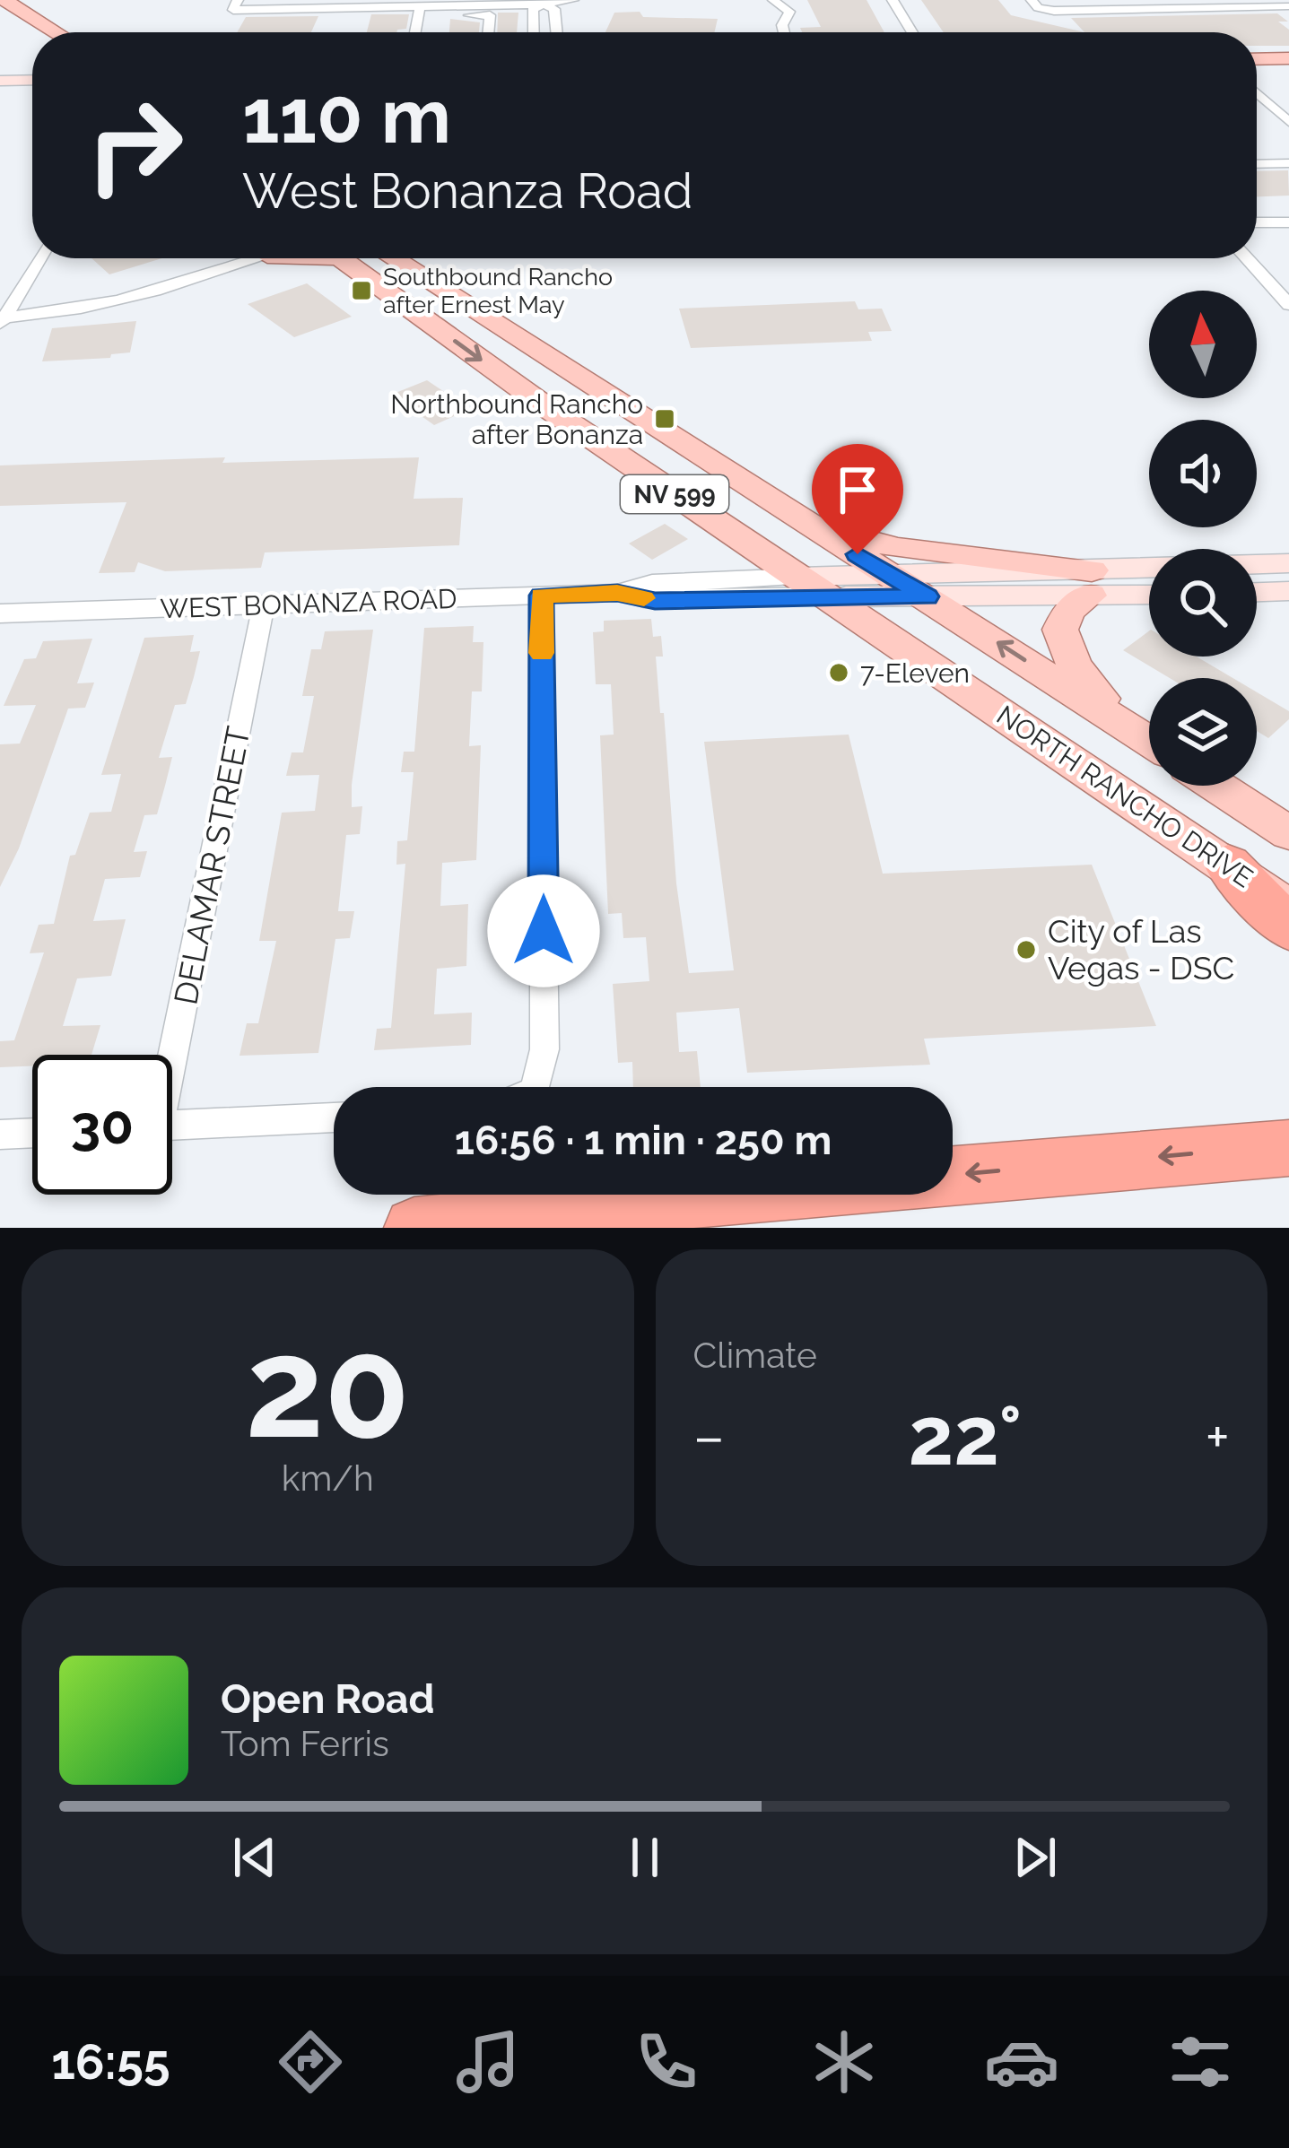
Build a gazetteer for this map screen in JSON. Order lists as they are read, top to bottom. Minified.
{"streets":{"main road":["NV 599","WEST BONANZA ROAD","NORTH RANCHO DRIVE"],"street":["DELAMAR STREET"]},"crossings":[["NV 599","WEST BONANZA ROAD"],["WEST BONANZA ROAD","NORTH RANCHO DRIVE"],["WEST BONANZA ROAD","DELAMAR STREET"]],"places":{"transit":["Southbound Rancho after Ernest May","Northbound Rancho after Bonanza"],"other":["7-Eleven","City of Las Vegas - DSC"]},"north":"top","page":{"turn":["110 m","West Bonanza Road"],"limit":"30","trip":"16:56 · 1 min · 250 m","tile":[["20","km/h"],"Climate"],"heat":["−","22°","+"],"song":["Open Road","Tom Ferris"],"tabs":"16:55"}}
